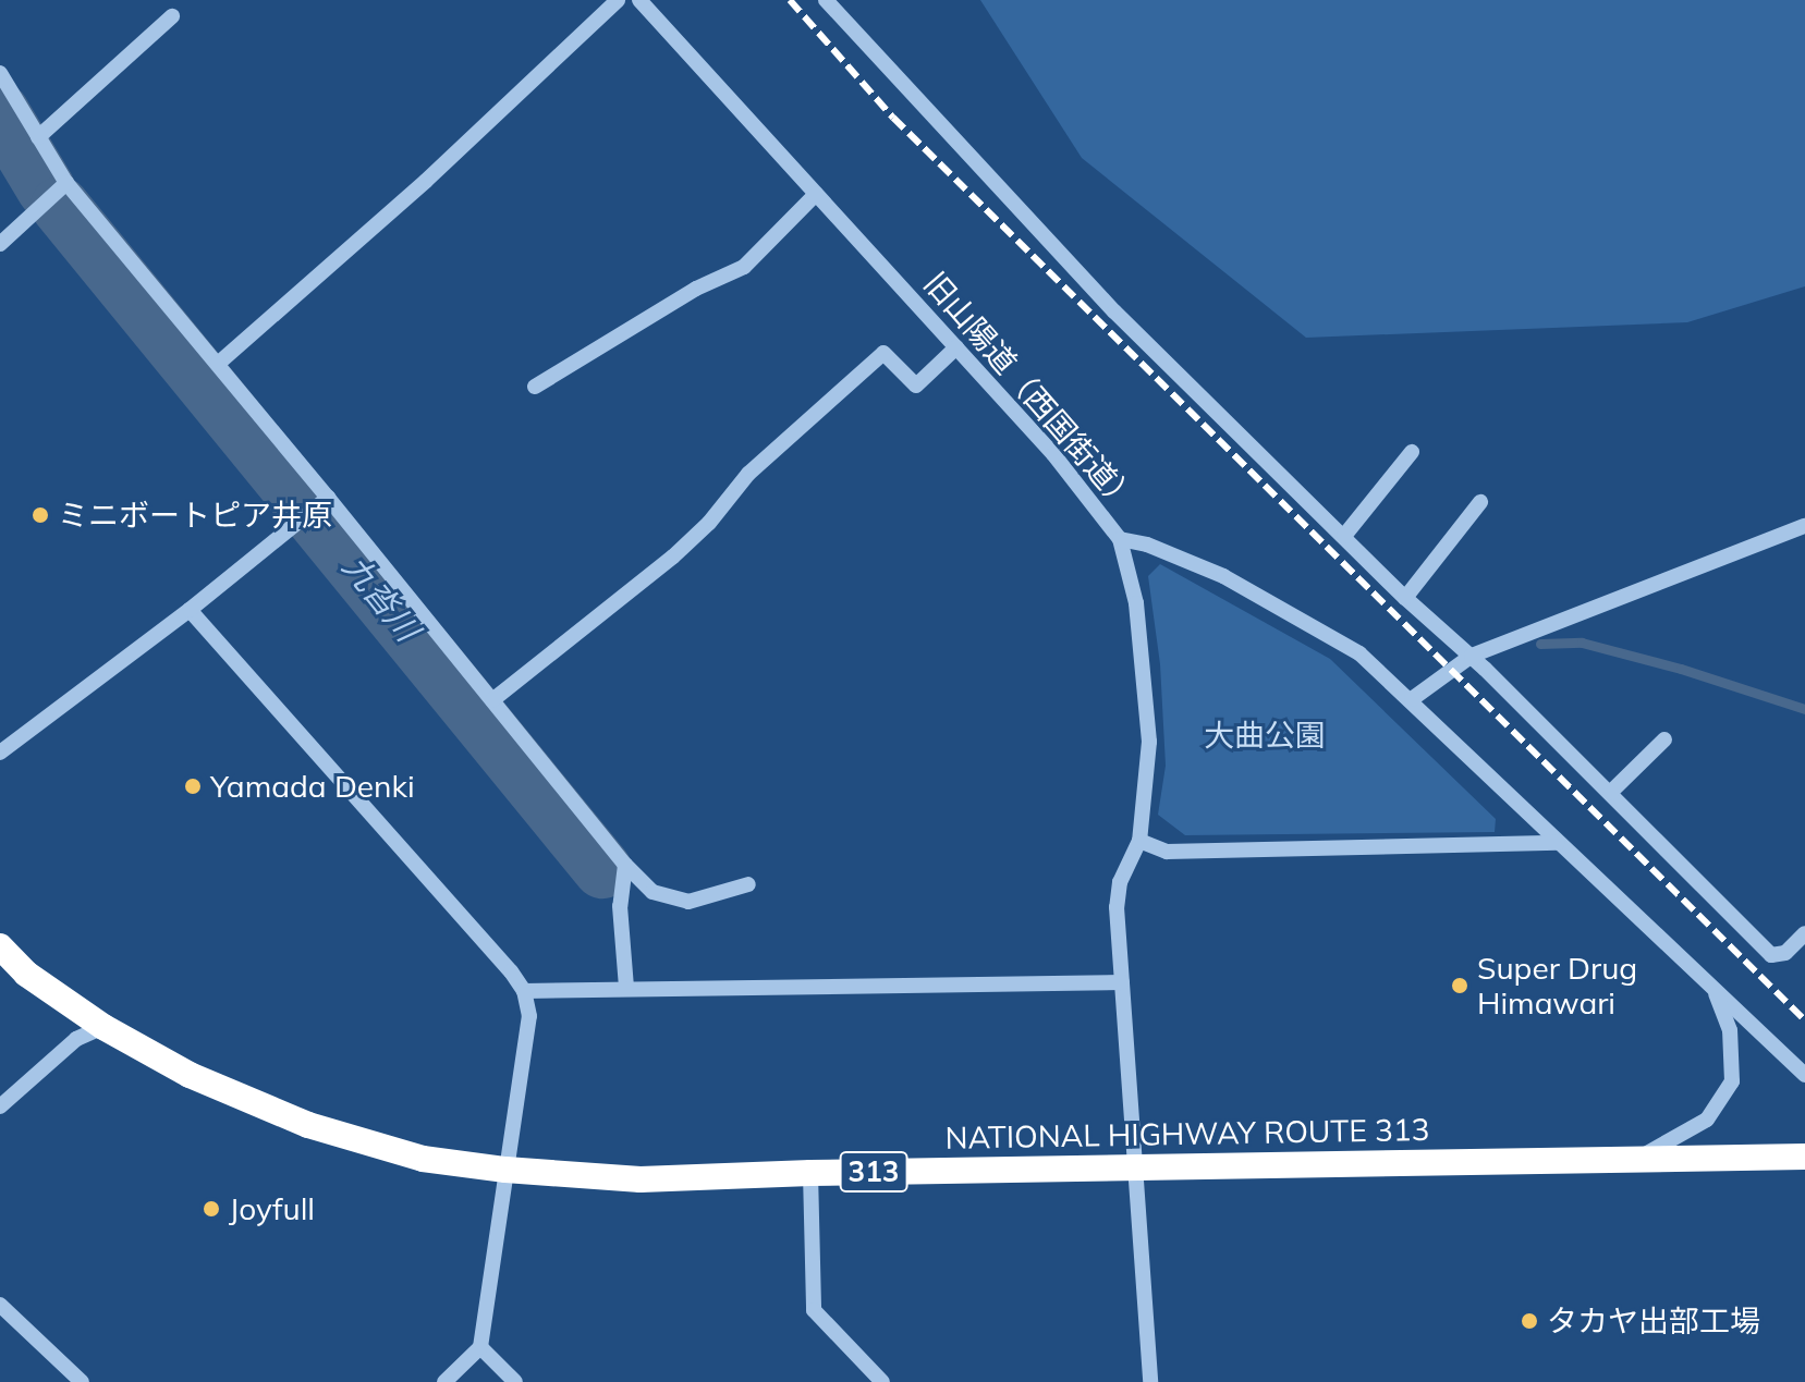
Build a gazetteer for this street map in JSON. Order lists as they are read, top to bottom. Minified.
{"streets":{"highway":["NATIONAL HIGHWAY ROUTE 313","313"],"street":["旧山陽道（西国街道）"]},"crossings":[["旧山陽道（西国街道）","NATIONAL HIGHWAY ROUTE 313"]],"water":["九沓川"],"parks":["大曲公園"],"places":["ミニボートピア井原","Yamada Denki","Super Drug Himawari","Joyfull","タカヤ出部工場"]}
